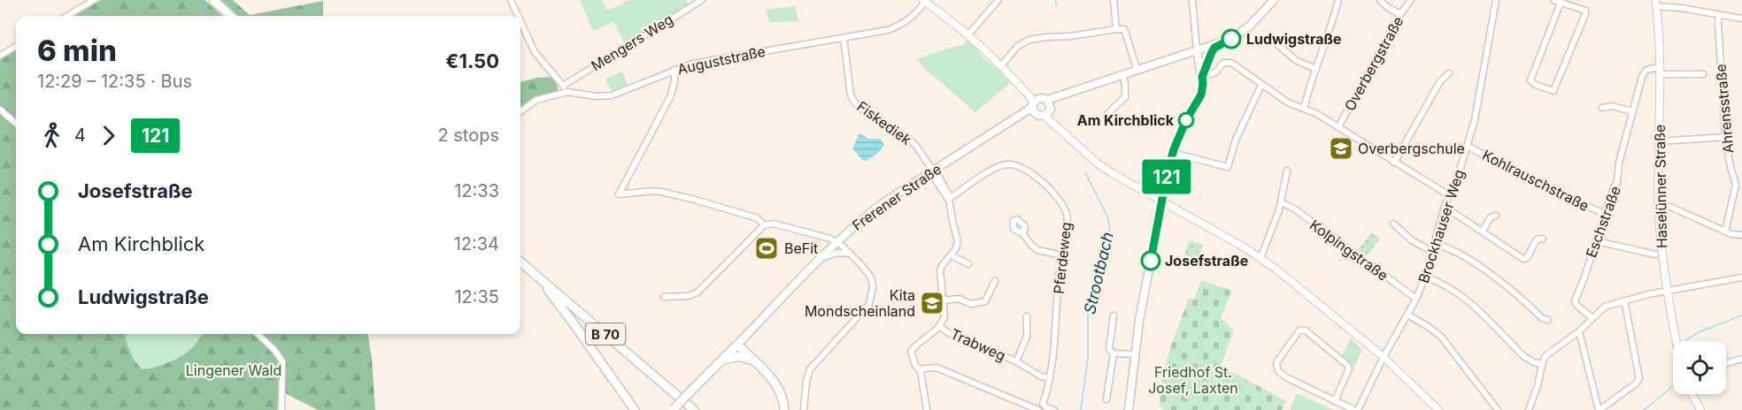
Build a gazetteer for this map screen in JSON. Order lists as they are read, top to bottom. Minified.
{"streets":{"main road":["Frerener Straße","B 70"],"street":["Mengers Weg","Auguststraße","Overbergstraße","Ahrensstraße","Fiskediek","Kohlrauschstraße","Haselünner Straße","Eschstraße","Brockhauser Weg","Kolpingstraße","Pferdeweg","Trabweg"]},"crossings":[["Auguststraße","Fiskediek"],["Fiskediek","Frerener Straße"],["Kohlrauschstraße","Eschstraße"],["Kohlrauschstraße","Brockhauser Weg"],["Haselünner Straße","Eschstraße"],["Brockhauser Weg","Kolpingstraße"],["Pferdeweg","Trabweg"]],"water":["Strootbach"],"parks":["Lingener Wald","Friedhof St. Josef, Laxten"],"places":{"other":["Ludwigstraße","Am Kirchblick","Josefstraße"],"school or university":["Overbergschule","Kita Mondscheinland"],"sports":["BeFit"]},"lines":["bus line 121"],"page":{"on_map":"121","heading":["6 min","12:29 – 12:35 · Bus","€1.50"],"legs":["4","121","2 stops"],"list":[{"name":"Josefstraße","value":"12:33"},{"name":"Am Kirchblick","value":"12:34"},{"name":"Ludwigstraße","value":"12:35"}]}}
